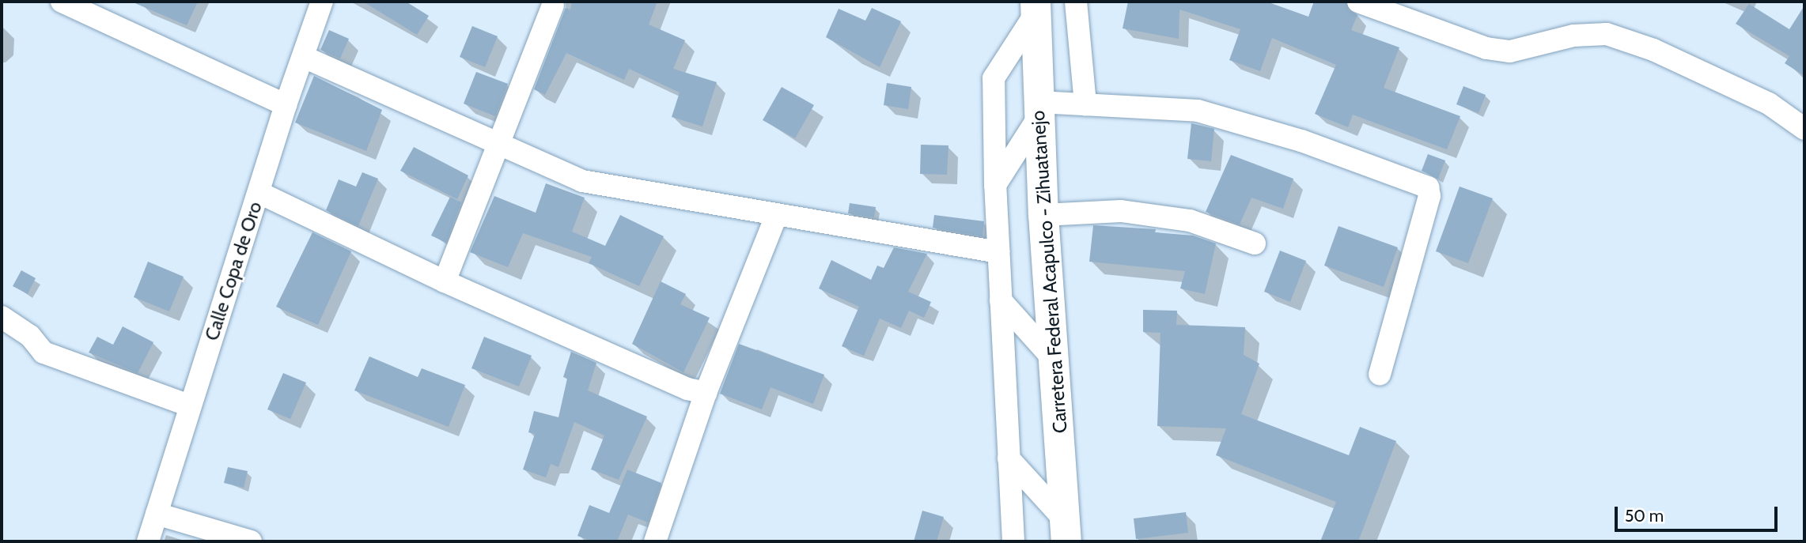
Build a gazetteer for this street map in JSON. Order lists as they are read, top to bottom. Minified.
{"streets":{"main road":["Carretera Federal Acapulco - Zihuatanejo"],"street":["Calle Copa de Oro"]},"scale_bar":"50 m"}
